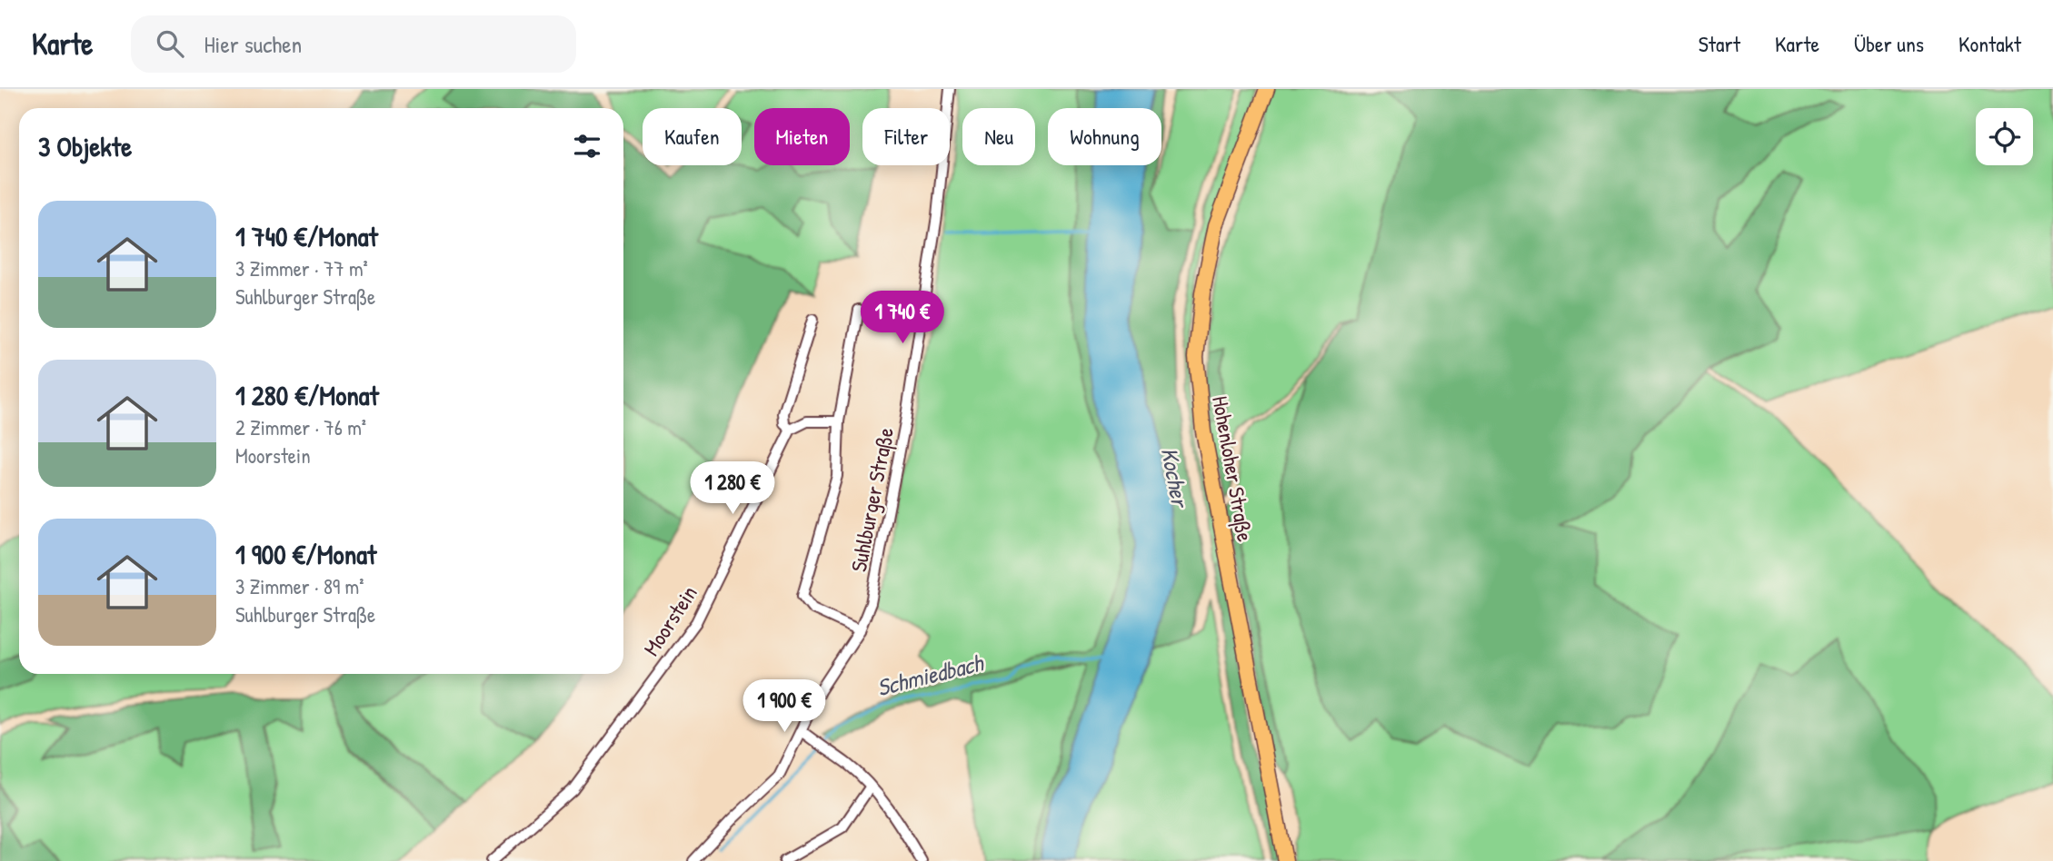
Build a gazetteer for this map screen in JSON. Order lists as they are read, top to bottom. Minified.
{"streets":{"main road":["Hohenloher Straße"],"street":["Suhlburger Straße","Moorstein"]},"water":["Kocher","Schmiedbach"],"page":{"header":"Karte","search":"Hier suchen","nav":["Start","Karte","Über uns","Kontakt"],"chip":["Kaufen","Mieten","Filter","Neu","Wohnung"],"heading":"3 Objekte","list":[{"name":"1 740 €/Monat","note":"3 Zimmer · 77 m² · Suhlburger Straße"},{"name":"1 280 €/Monat","note":"2 Zimmer · 76 m² · Moorstein"},{"name":"1 900 €/Monat","note":"3 Zimmer · 89 m² · Suhlburger Straße"}],"price":["1 740 €","1 280 €","1 900 €"]}}
